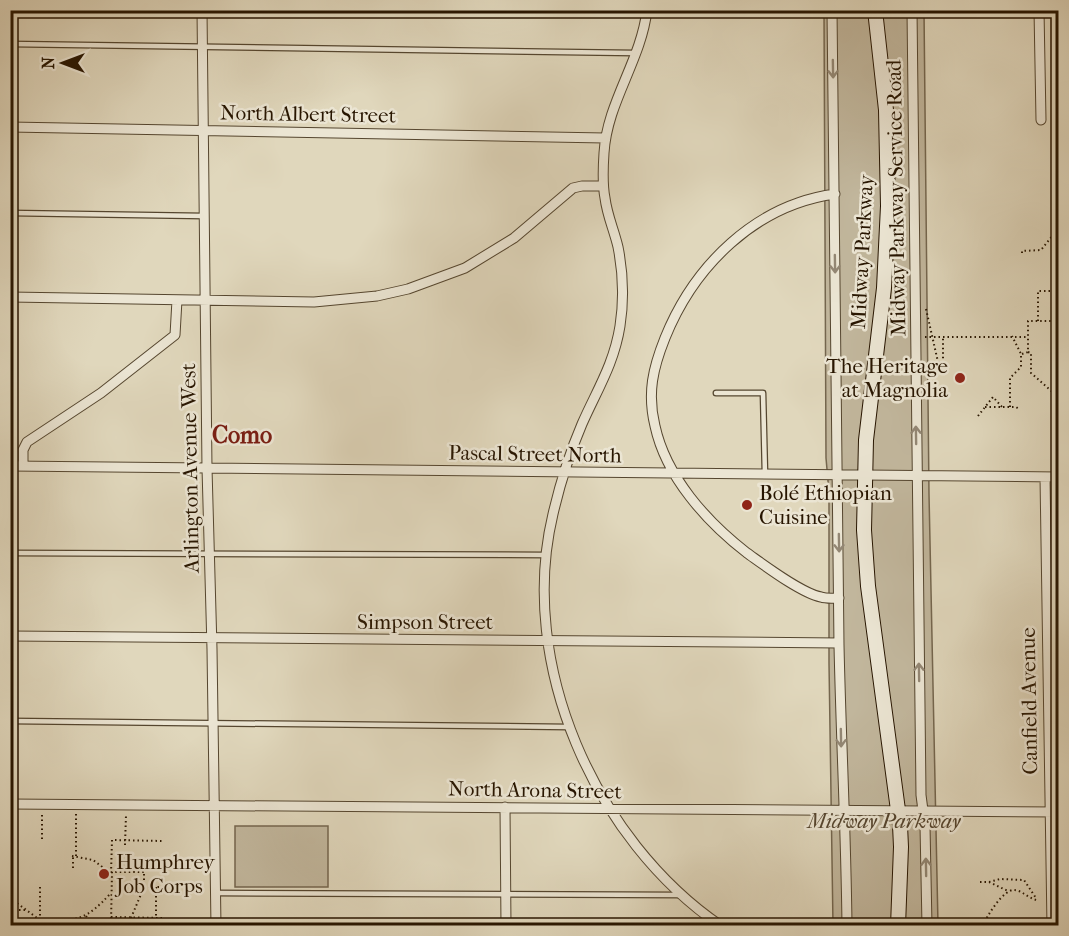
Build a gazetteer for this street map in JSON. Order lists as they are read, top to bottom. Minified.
{"streets":{"street":["North Albert Street","Midway Parkway Service Road","Midway Parkway","Pascal Street North","Arlington Avenue West","Simpson Street","Canfield Avenue","North Arona Street"]},"crossings":[["North Albert Street","Arlington Avenue West"],["Midway Parkway Service Road","Pascal Street North"],["Midway Parkway Service Road","North Arona Street"],["Midway Parkway","Pascal Street North"],["Midway Parkway","North Arona Street"],["Pascal Street North","Arlington Avenue West"],["Pascal Street North","Canfield Avenue"],["Arlington Avenue West","Simpson Street"],["Arlington Avenue West","North Arona Street"],["Canfield Avenue","North Arona Street"]],"districts":["Como"],"parks":["Midway Parkway"],"places":["The Heritage at Magnolia","Bolé Ethiopian Cuisine","Humphrey Job Corps"],"north":"left"}
